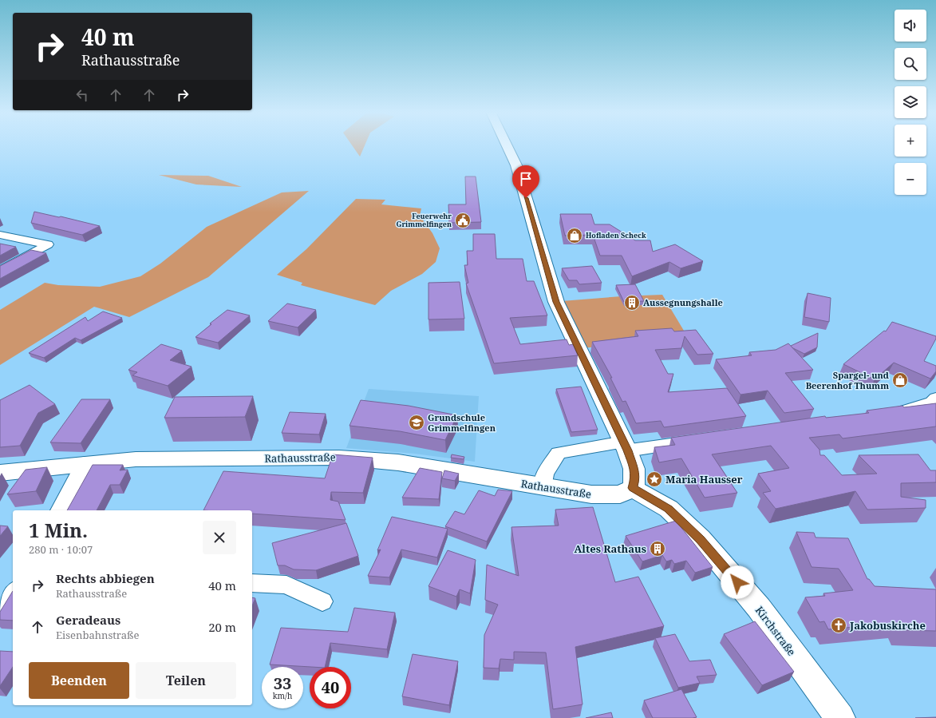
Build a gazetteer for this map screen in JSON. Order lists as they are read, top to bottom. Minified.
{"streets":{"street":["Rathausstraße","Kirchstraße"]},"crossings":[["Rathausstraße","Kirchstraße"]],"places":{"public building":["Feuerwehr Grimmelfingen"],"shop":["Hofladen Scheck","Spargel- und Beerenhof Thumm"],"building":["Aussegnungshalle","Altes Rathaus"],"school or university":["Grundschule Grimmelfingen"],"place":["Maria Hausser"],"church":["Jakobuskirche"]},"page":{"map_buttons":["+","−"],"turn":["40 m","Rathausstraße"],"heading":["1 Min.","280 m · 10:07"],"list":[{"name":"Rechts abbiegen","note":"Rathausstraße","value":"40 m"},{"name":"Geradeaus","note":"Eisenbahnstraße","value":"20 m"}],"buttons":["Beenden","Teilen"],"speed":"33 km/h","limit":"40"}}
